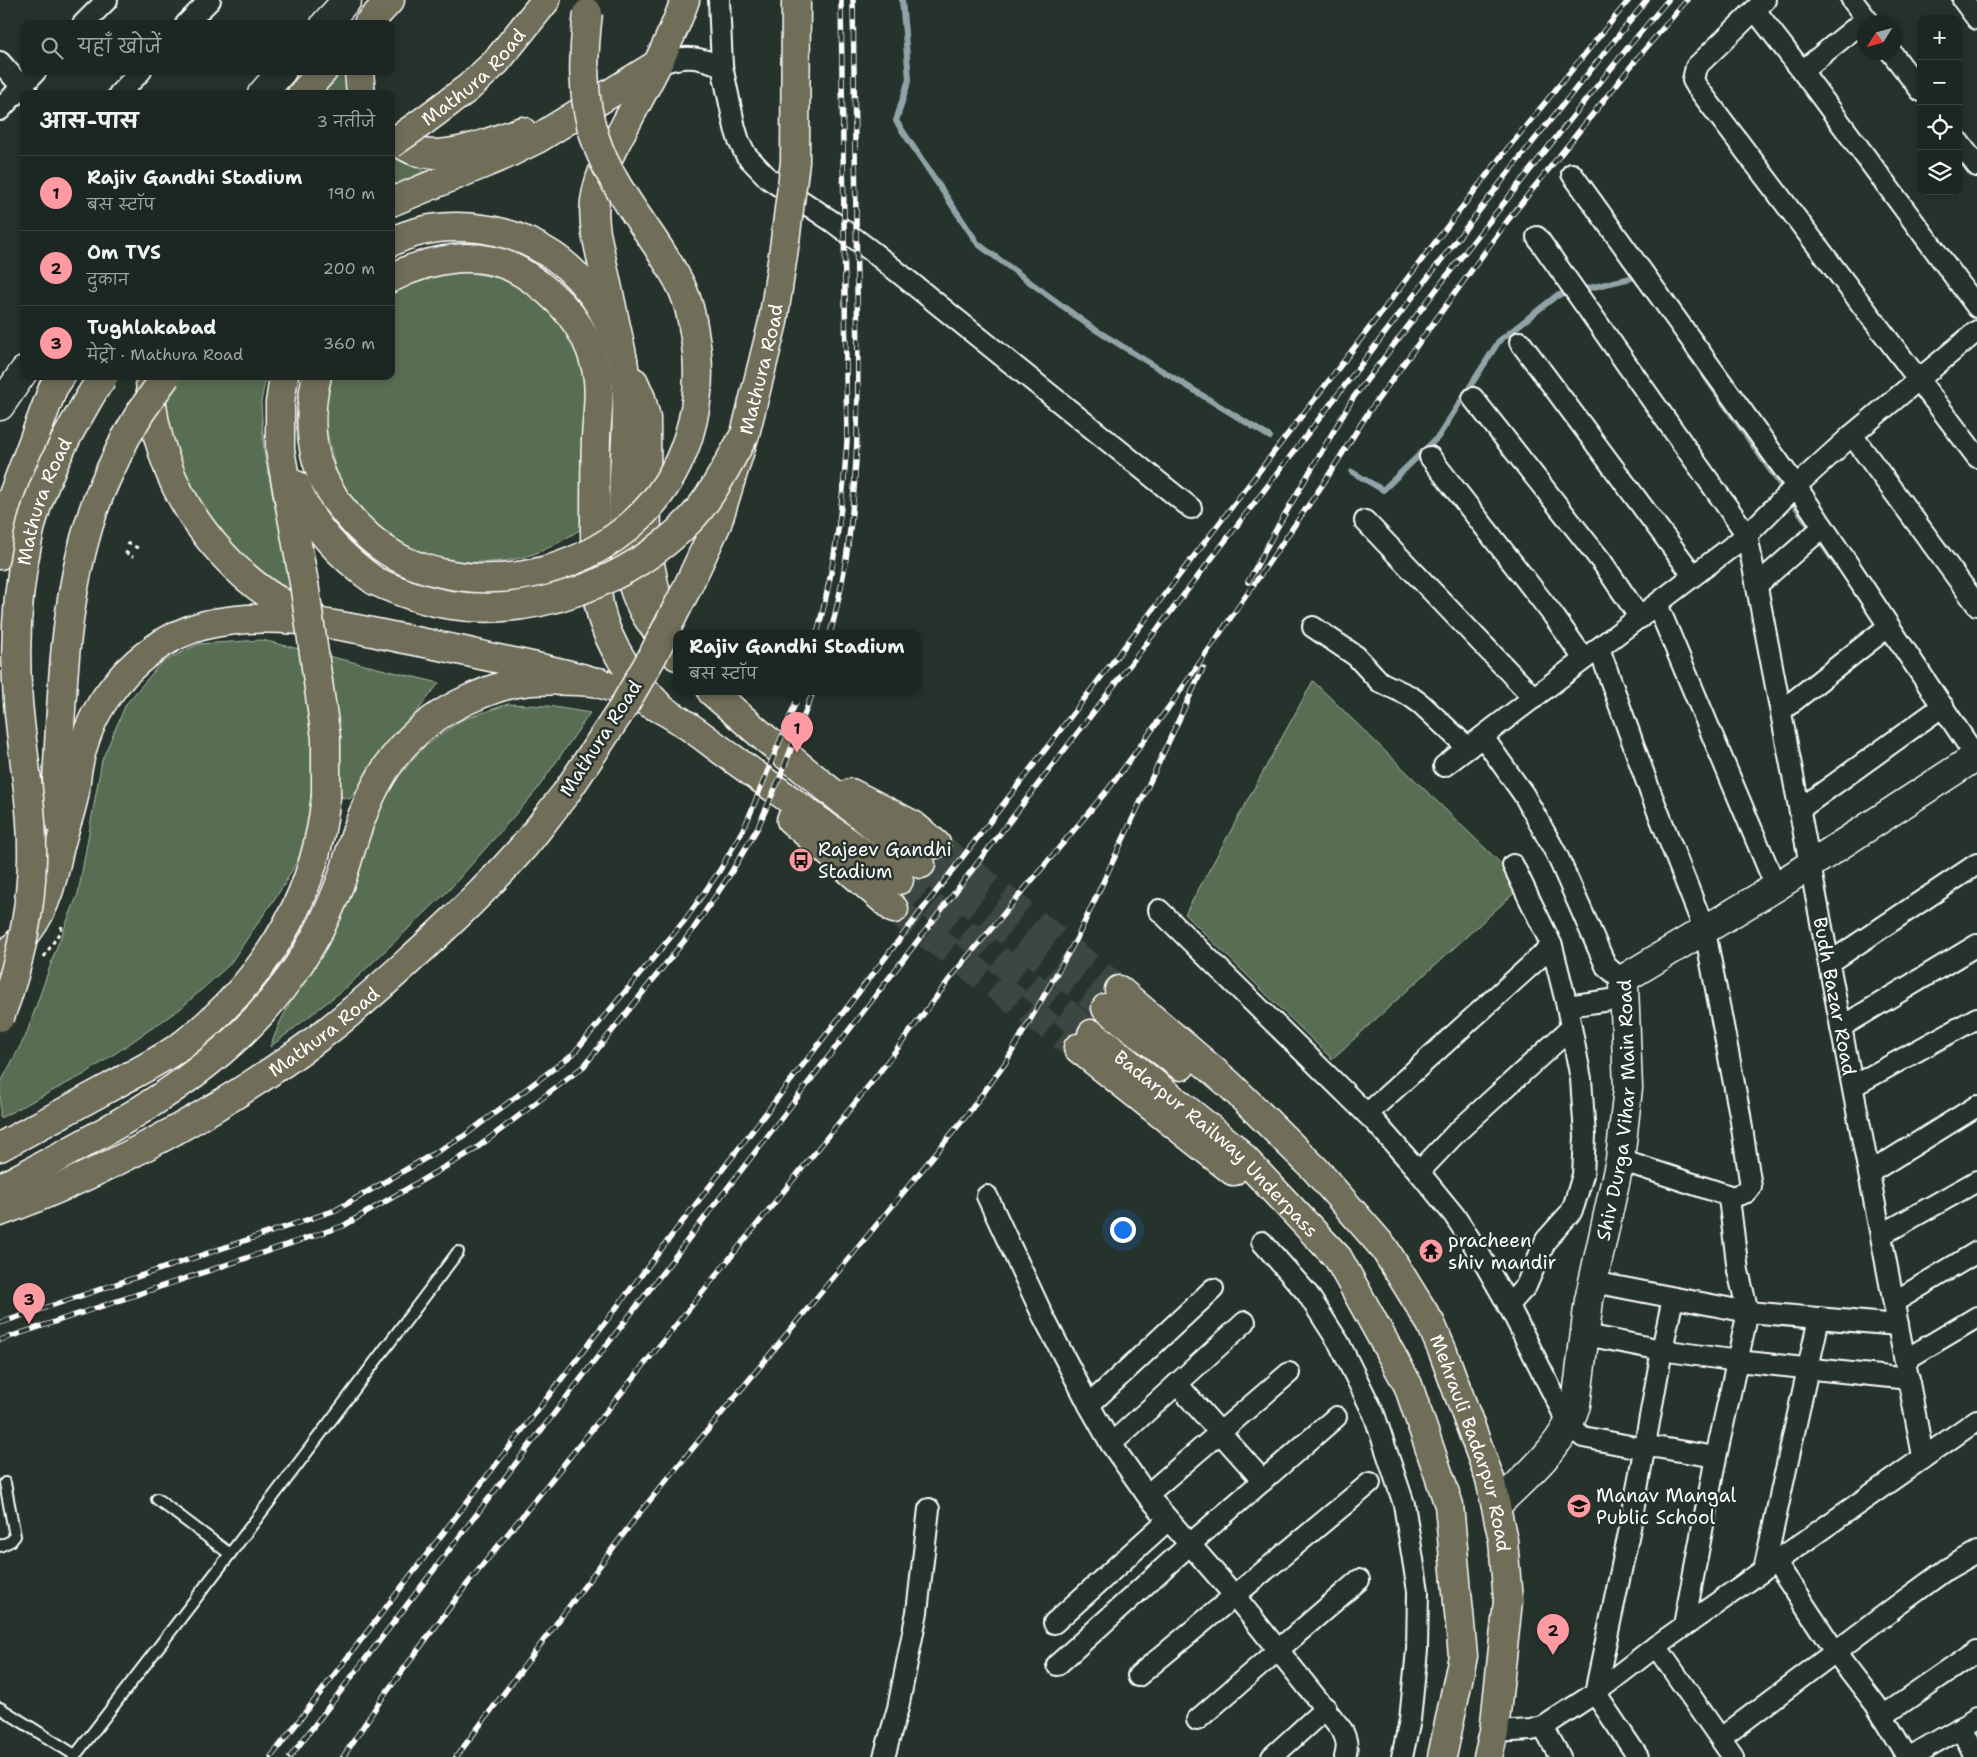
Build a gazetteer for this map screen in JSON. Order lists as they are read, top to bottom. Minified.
{"streets":{"main road":["Mathura Road","Badarpur Railway Underpass","Mehrauli Badarpur Road"],"street":["Budh Bazar Road","Shiv Durga Vihar Main Road"]},"crossings":[["Budh Bazar Road","Shiv Durga Vihar Main Road"],["Shiv Durga Vihar Main Road","Mehrauli Badarpur Road"],["Badarpur Railway Underpass","Mehrauli Badarpur Road"]],"places":{"bus stop":["Rajeev Gandhi Stadium"],"temple":["pracheen shiv mandir"],"school or university":["Manav Mangal Public School"]},"north":"bottom left","page":{"map_buttons":["+","−"],"search":"यहाँ खोजें","heading":["आस-पास","3 नतीजे"],"list":[{"mark":"1","name":"Rajiv Gandhi Stadium","note":"बस स्टॉप","value":"190 m"},{"mark":"2","name":"Om TVS","note":"दुकान","value":"200 m"},{"mark":"3","name":"Tughlakabad","note":"मेट्रो · Mathura Road","value":"360 m"}],"popup":["Rajiv Gandhi Stadium","बस स्टॉप"],"pins":["1","3","2"]}}
